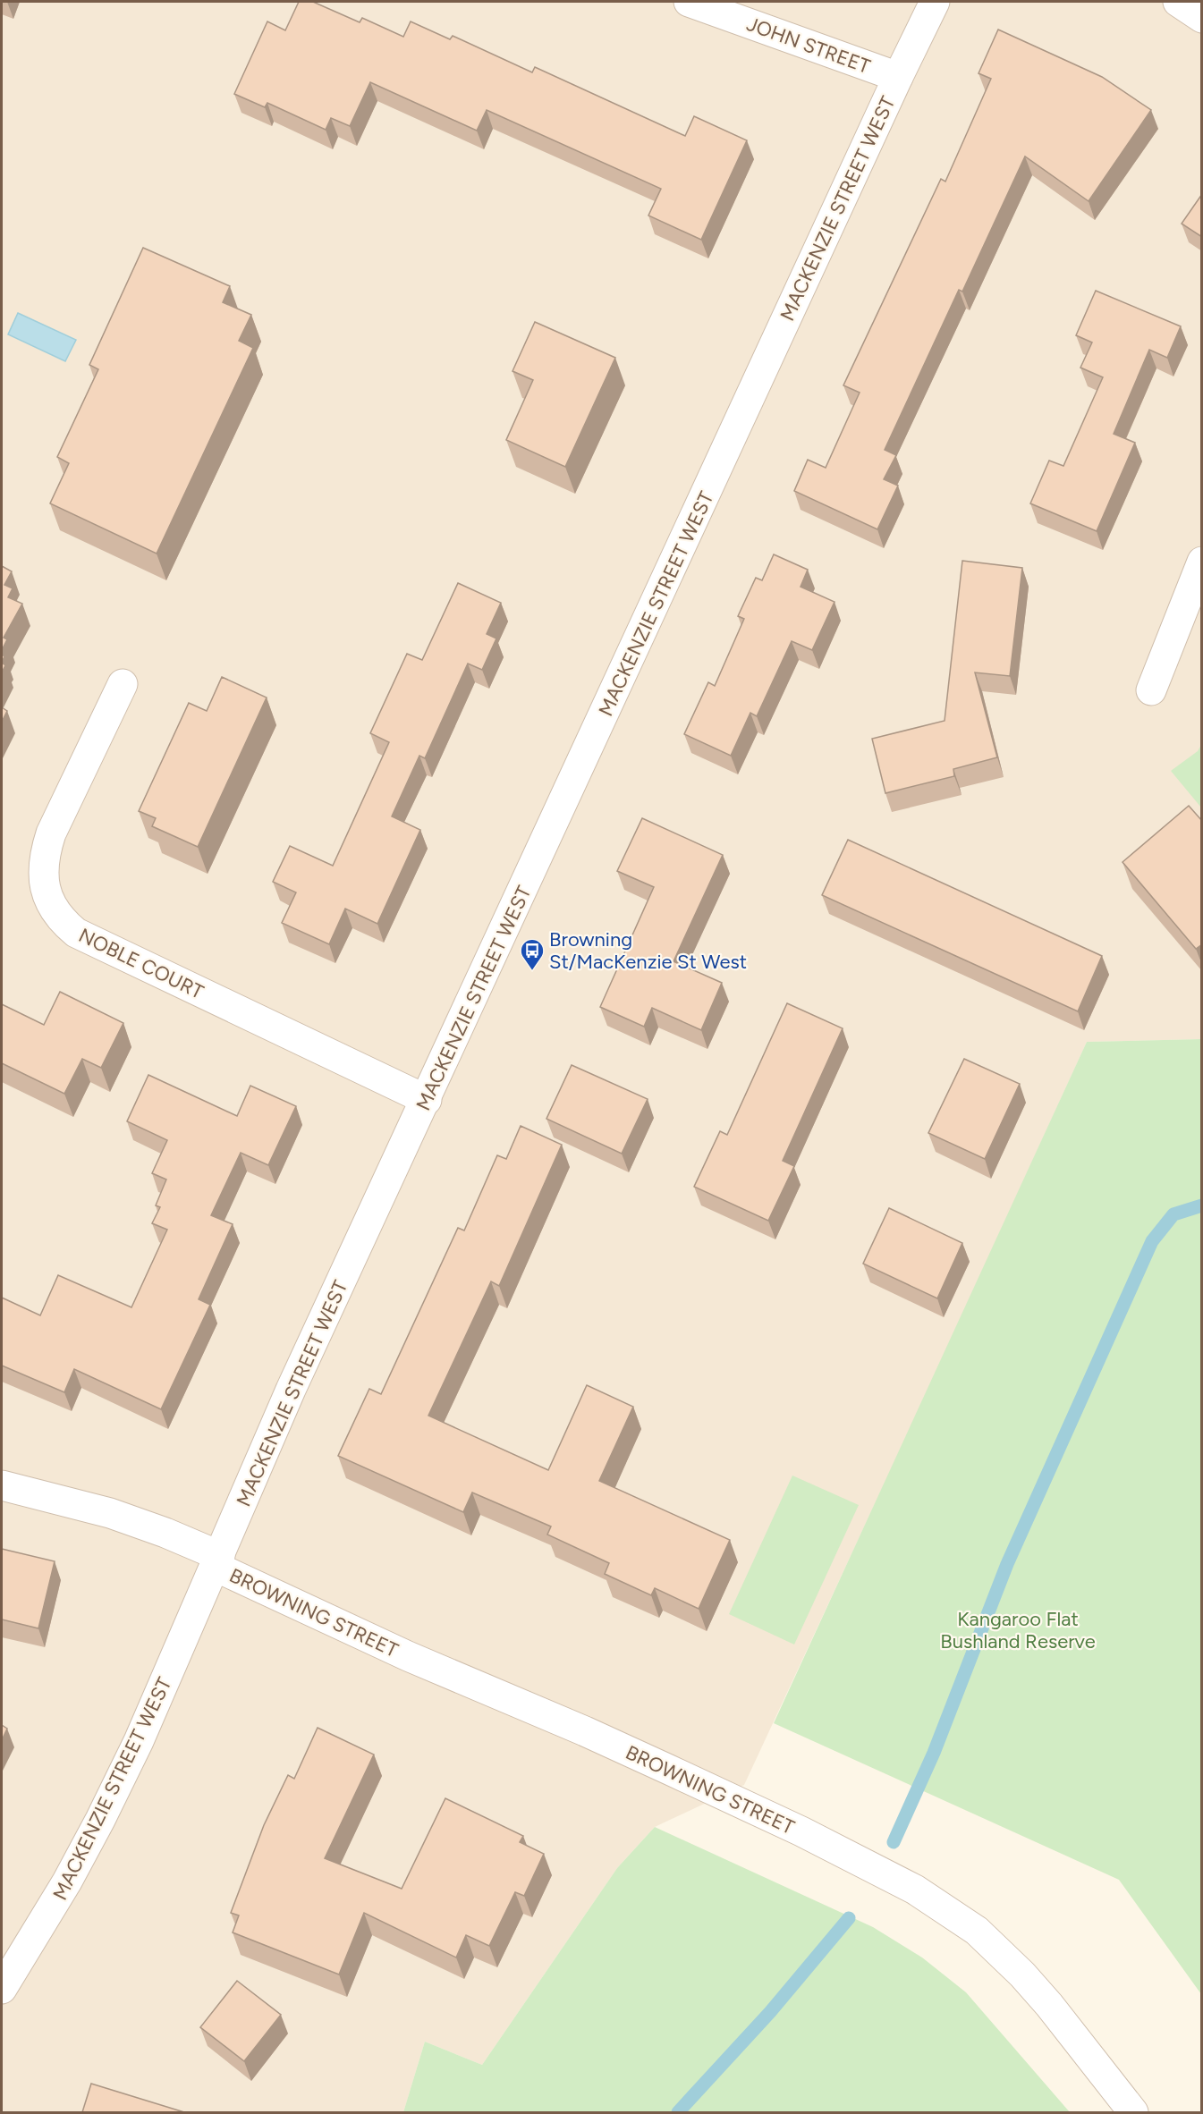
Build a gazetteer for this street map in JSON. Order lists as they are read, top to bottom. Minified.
{"streets":{"street":["JOHN STREET","MACKENZIE STREET WEST","NOBLE COURT","BROWNING STREET"]},"crossings":[["JOHN STREET","MACKENZIE STREET WEST"],["MACKENZIE STREET WEST","NOBLE COURT"],["MACKENZIE STREET WEST","BROWNING STREET"]],"parks":["Kangaroo Flat Bushland Reserve"],"places":{"bus stop":["Browning St/MacKenzie St West"]}}
